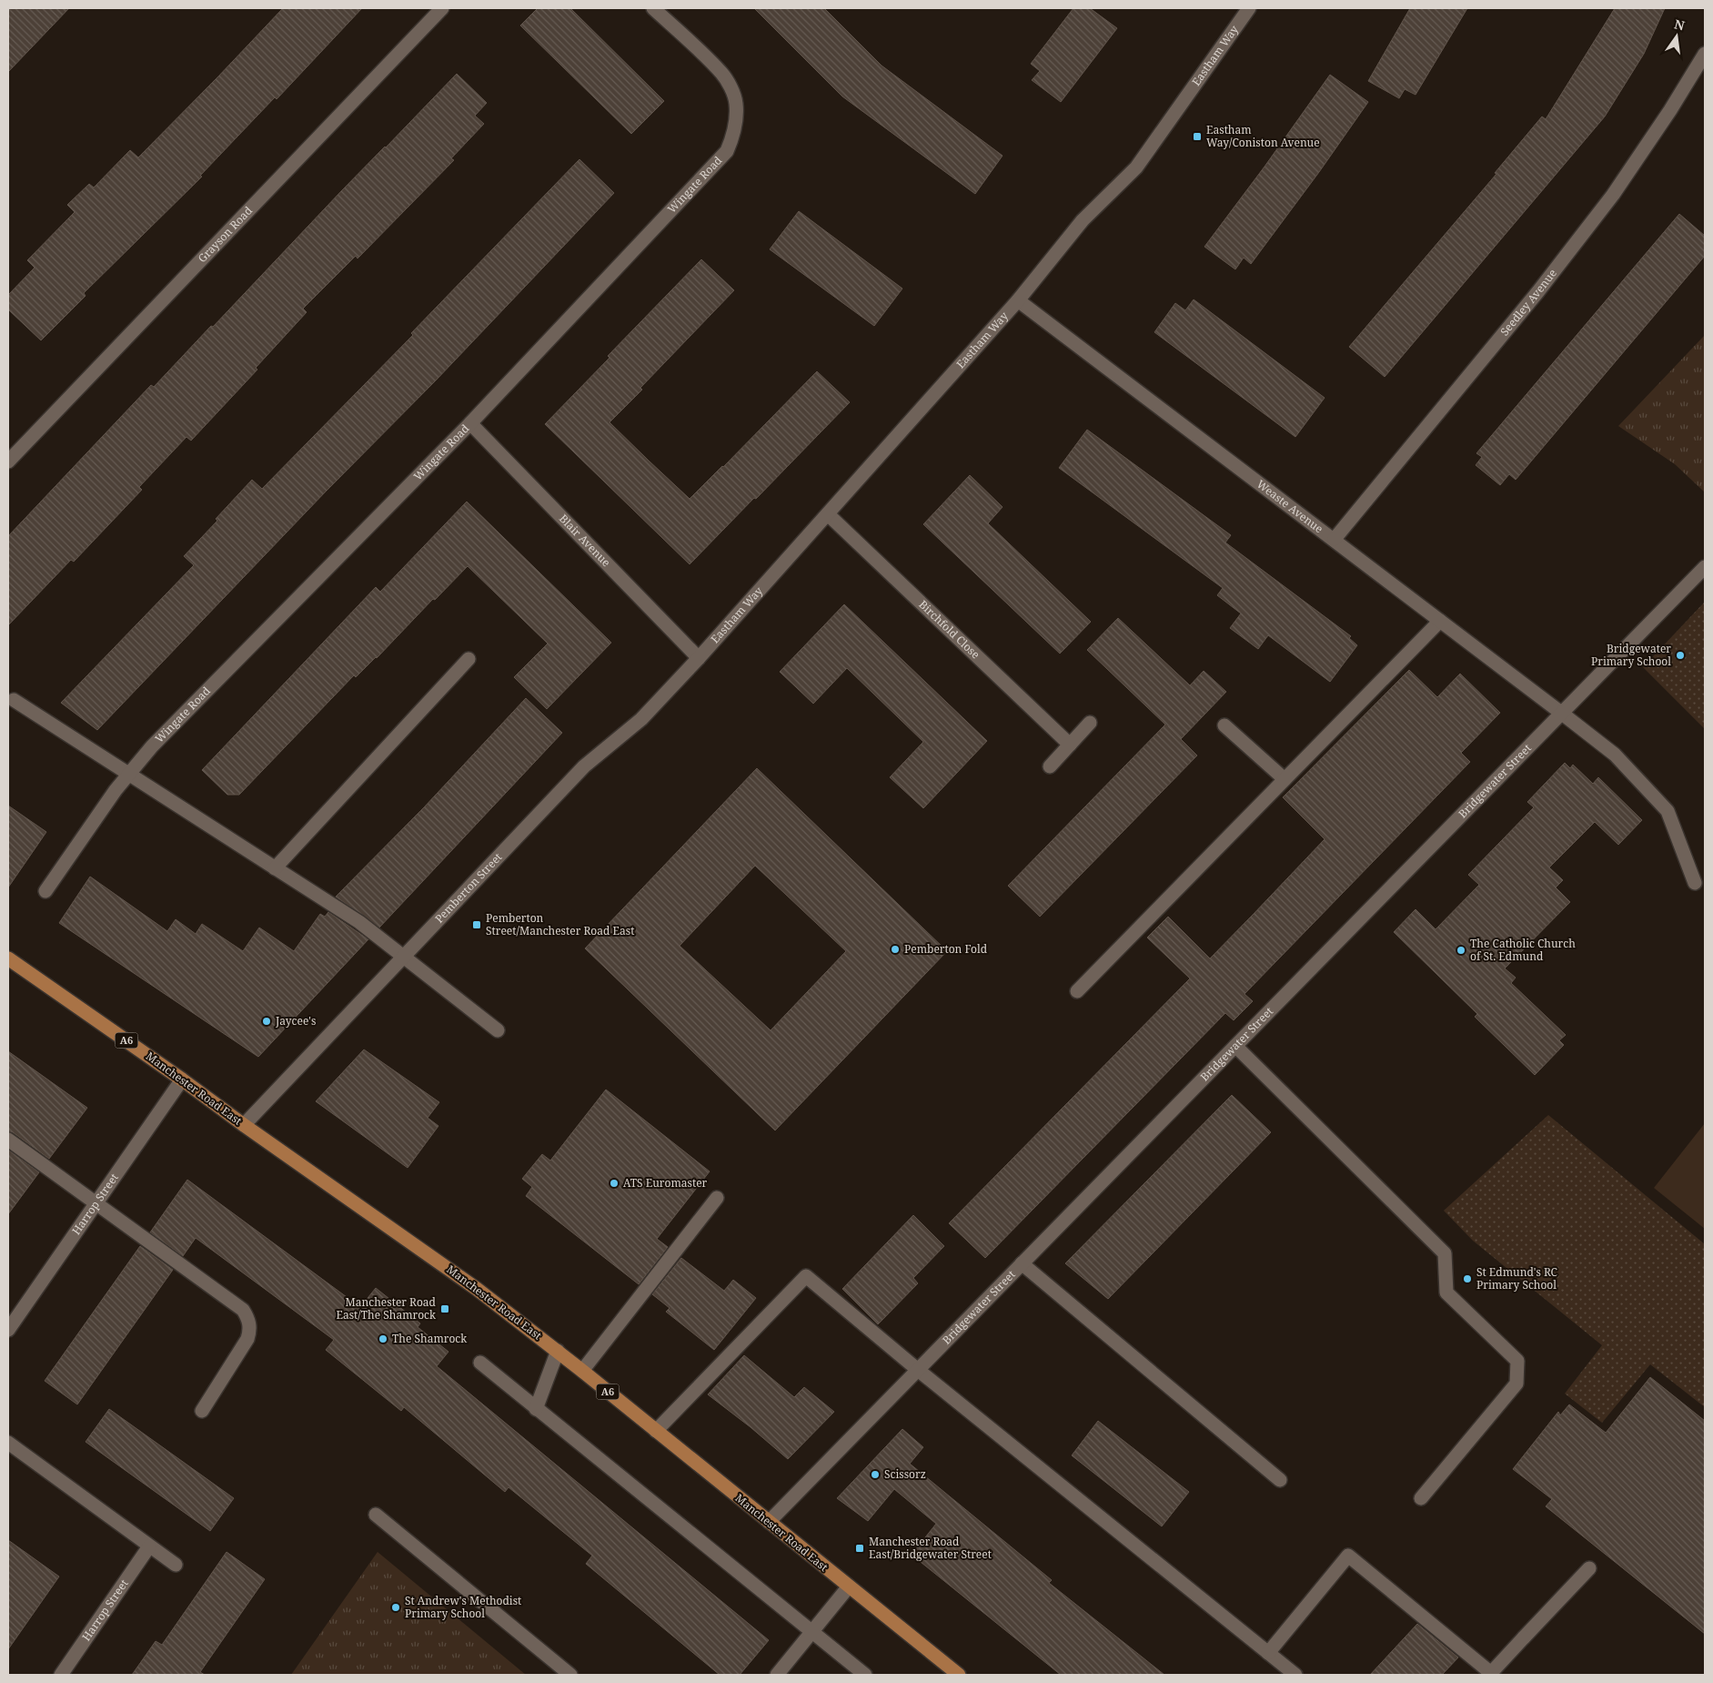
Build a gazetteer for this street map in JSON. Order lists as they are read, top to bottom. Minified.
{"streets":{"main road":["A6","Manchester Road East"],"street":["Eastham Way","Wingate Road","Grayson Road","Seedley Avenue","Weaste Avenue","Blair Avenue","Birchfold Close","Bridgewater Street","Pemberton Street","Harrop Street"]},"crossings":[["Eastham Way","Weaste Avenue"],["Eastham Way","Blair Avenue"],["Eastham Way","Birchfold Close"],["Eastham Way","Pemberton Street"],["Wingate Road","Blair Avenue"],["Seedley Avenue","Weaste Avenue"],["Weaste Avenue","Bridgewater Street"],["Blair Avenue","Pemberton Street"],["Bridgewater Street","Manchester Road East"],["Pemberton Street","Manchester Road East"],["Manchester Road East","Harrop Street"]],"places":{"transit":["Eastham Way/Coniston Avenue","Pemberton Street/Manchester Road East","Manchester Road East/The Shamrock","Manchester Road East/Bridgewater Street"],"other":["Bridgewater Primary School","Pemberton Fold","The Catholic Church of St. Edmund","Jaycee's","ATS Euromaster","St Edmund's RC Primary School","The Shamrock","Scissorz","St Andrew's Methodist Primary School"]},"north":"top"}
